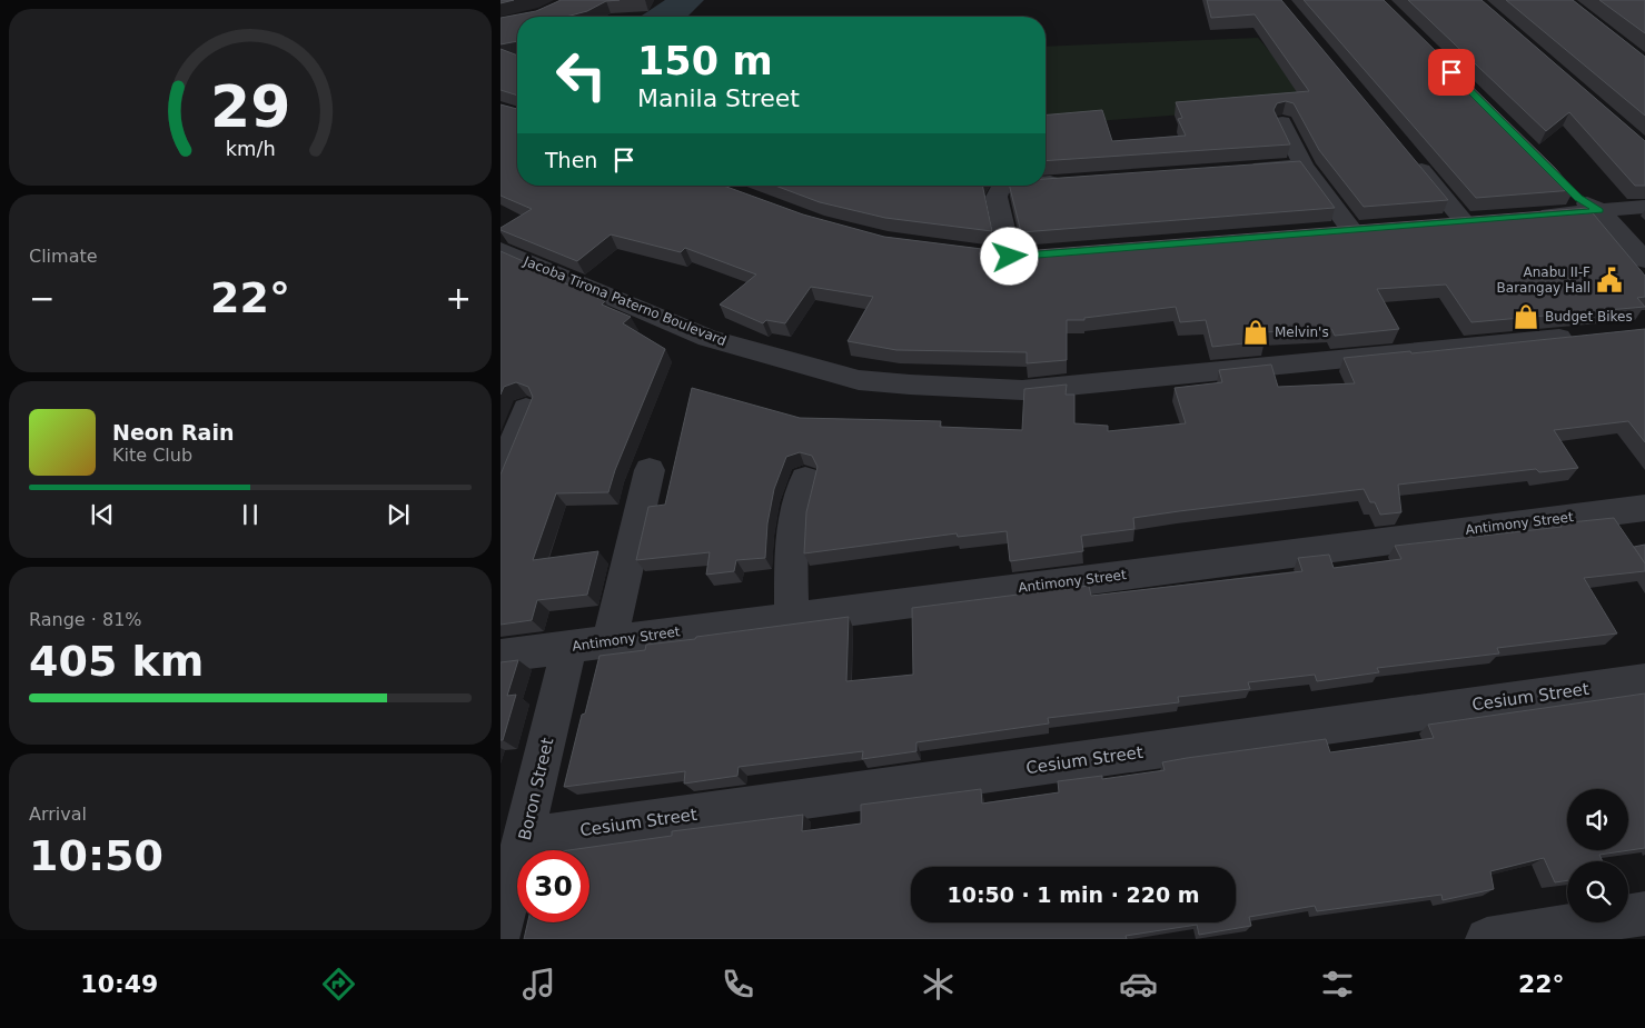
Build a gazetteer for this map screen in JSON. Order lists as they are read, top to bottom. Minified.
{"streets":{"street":["Jacoba Tirona Paterno Boulevard","Antimony Street","Cesium Street","Boron Street"]},"crossings":[["Antimony Street","Boron Street"],["Cesium Street","Boron Street"]],"places":{"public building":["Anabu II-F Barangay Hall"],"shop":["Budget Bikes","Melvin's"]},"page":{"turn":["150 m","Manila Street"],"then":"Then","tile":["Climate",["Range · 81%","405 km"],["Arrival","10:50"]],"heat":["−","22°","+"],"song":["Neon Rain","Kite Club"],"limit":"30","trip":"10:50 · 1 min · 220 m","tabs":["10:49","22°"],"gauge":["29","km/h"]}}
